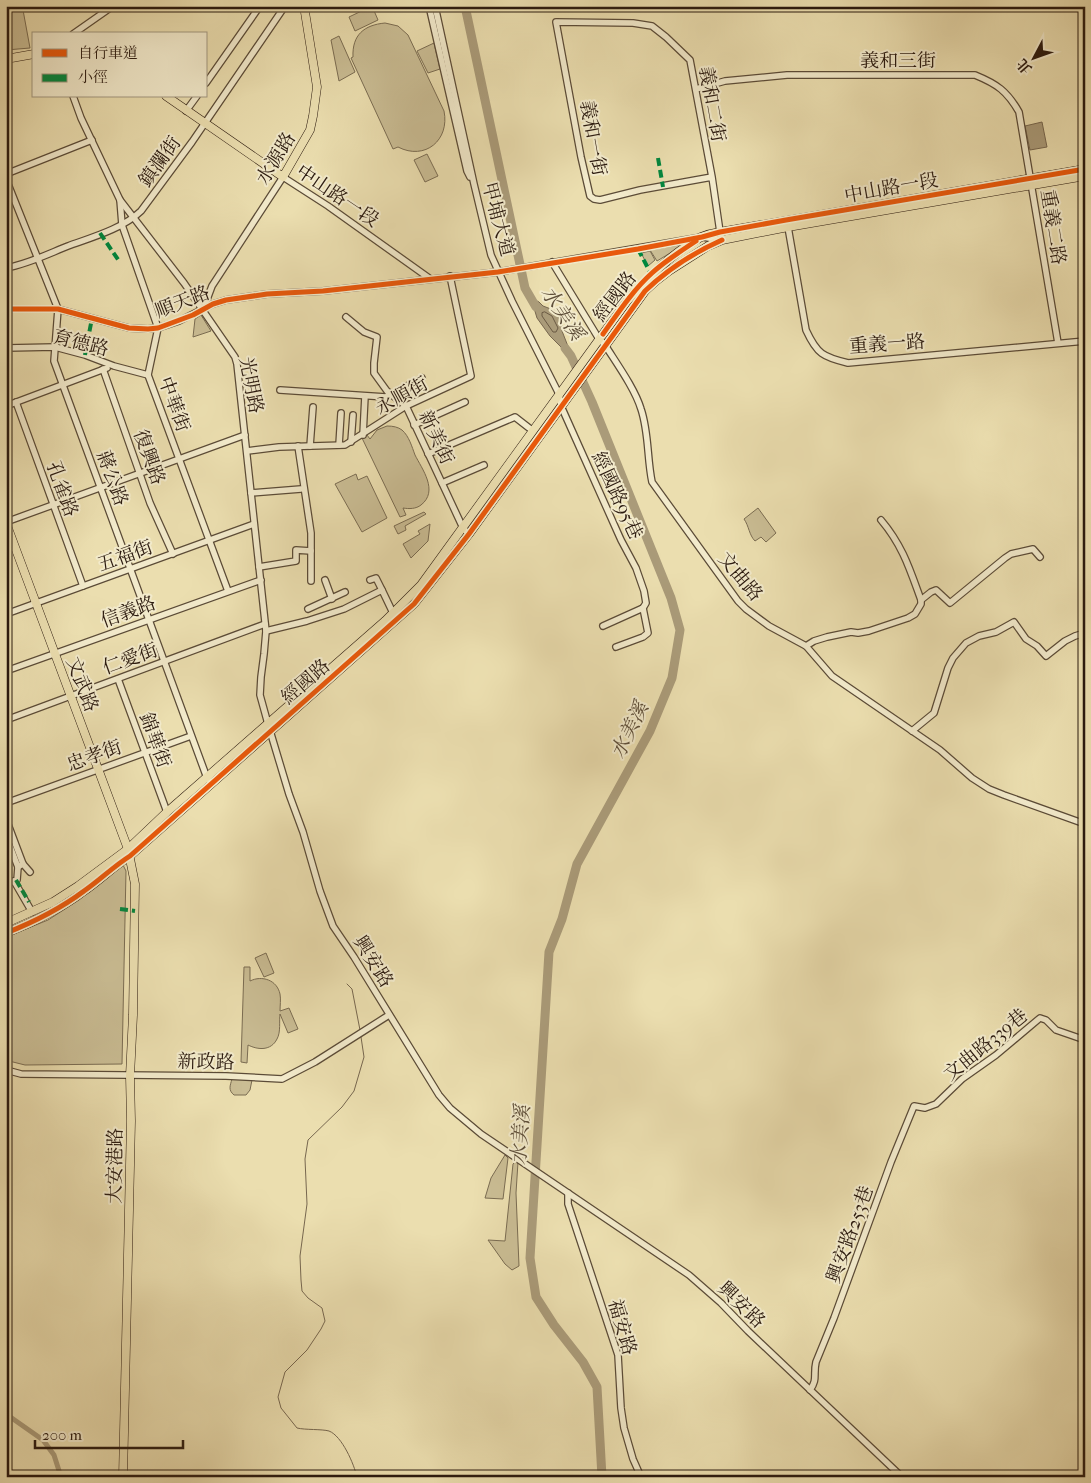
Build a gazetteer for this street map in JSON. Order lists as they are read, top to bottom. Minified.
{"streets":{"main road":["水源路","中山路一段","經國路","文武路","大安港路"],"street":["義和三街","義和二街","義和一街","鎮瀾街","甲埔大道","重義二路","順天路","育德路","重義一路","光明路","永順街","中華街","新美街","復興路","蔣公路","孔雀路","經國路95巷","五福街","文曲路","信義路","仁愛街","錦華街","忠孝街","興安路","文曲路339巷","新政路","興安路253巷","福安路"]},"crossings":[["義和三街","義和二街"],["義和三街","中山路一段"],["義和三街","重義二路"],["義和二街","義和一街"],["義和二街","中山路一段"],["義和二街","經國路"],["水源路","中山路一段"],["水源路","順天路"],["水源路","光明路"],["鎮瀾街","中山路一段"],["鎮瀾街","光明路"],["鎮瀾街","蔣公路"],["中山路一段","甲埔大道"],["中山路一段","重義二路"],["中山路一段","經國路"],["中山路一段","順天路"],["中山路一段","重義一路"],["中山路一段","文曲路"],["甲埔大道","經國路"],["甲埔大道","經國路95巷"],["重義二路","重義一路"],["經國路","光明路"],["經國路","新美街"],["經國路","蔣公路"],["經國路","經國路95巷"],["經國路","文曲路"],["經國路","文武路"],["經國路","錦華街"],["經國路","興安路"],["經國路","大安港路"],["順天路","光明路"],["順天路","中華街"],["順天路","蔣公路"],["育德路","中華街"],["育德路","蔣公路"],["光明路","永順街"],["光明路","五福街"],["光明路","信義路"],["光明路","仁愛街"],["光明路","興安路"],["永順街","新美街"],["中華街","五福街"],["中華街","信義路"],["復興路","五福街"],["蔣公路","五福街"],["蔣公路","信義路"],["蔣公路","仁愛街"],["蔣公路","忠孝街"],["孔雀路","五福街"],["五福街","文武路"],["信義路","文武路"],["仁愛街","文武路"],["仁愛街","錦華街"],["文武路","忠孝街"],["文武路","大安港路"],["錦華街","忠孝街"],["興安路","新政路"],["興安路","興安路253巷"],["興安路","福安路"],["文曲路339巷","興安路253巷"],["新政路","大安港路"]],"water":["水美溪"],"legend":["自行車道","小徑"],"scale_bar":"200 m","north":"bottom left"}
